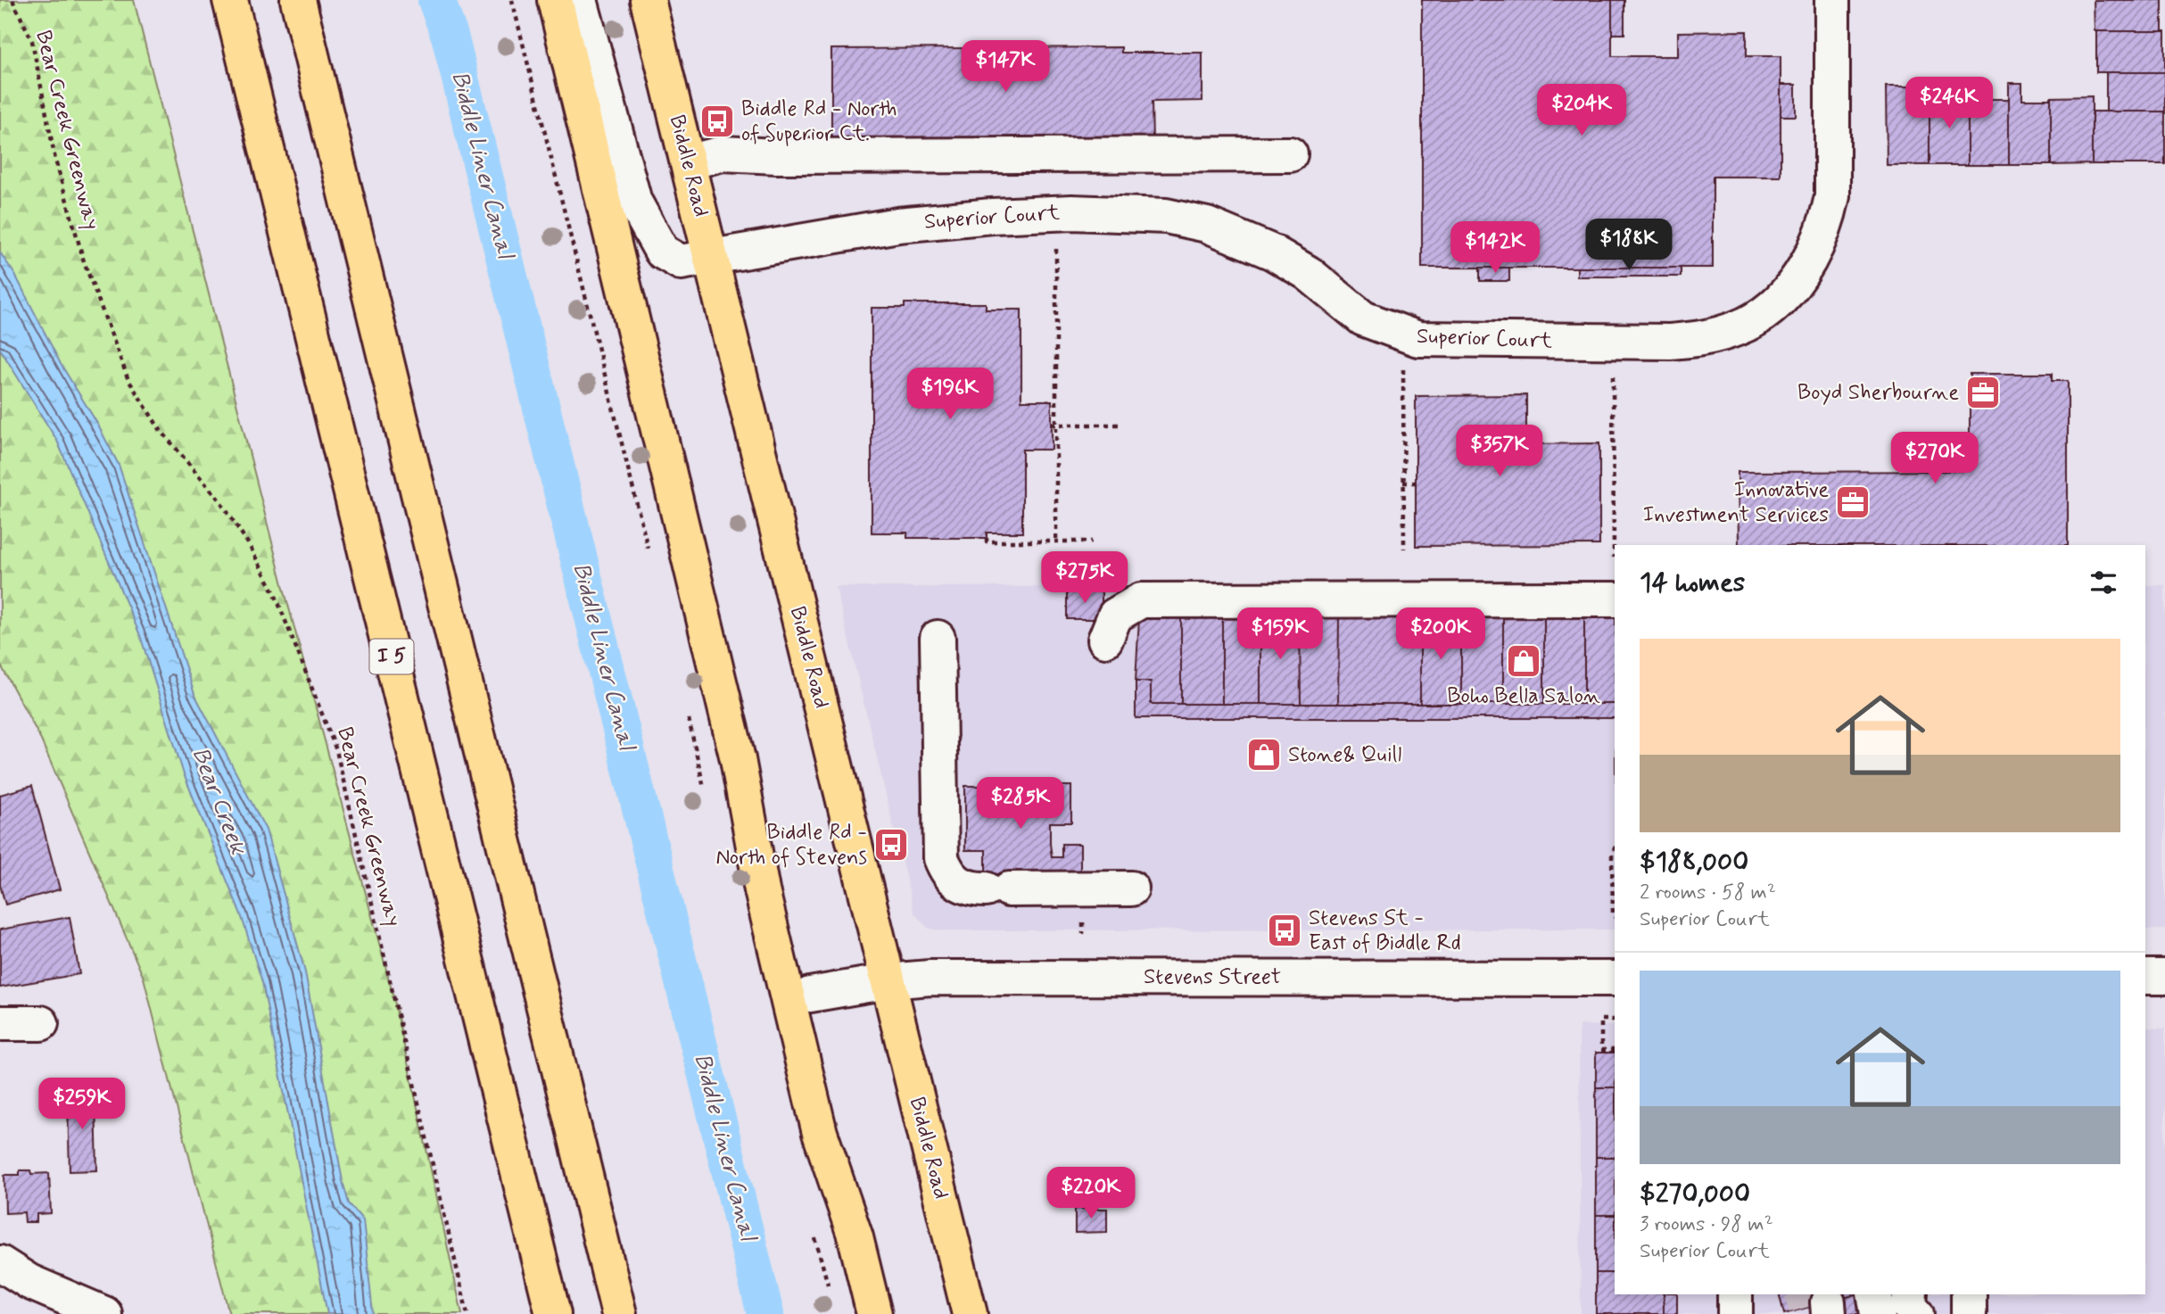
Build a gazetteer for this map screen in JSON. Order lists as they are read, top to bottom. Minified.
{"streets":{"main road":["Biddle Road","I 5"],"street":["Superior Court","Stevens Street"],"path":["Bear Creek Greenway"]},"crossings":[["Biddle Road","Superior Court"],["Biddle Road","Stevens Street"]],"water":["Biddle Liner Canal","Bear Creek"],"places":{"bus stop":["Biddle Rd - North of Superior Ct.","Biddle Rd - North of Stevens","Stevens St - East of Biddle Rd"],"office":["Boyd Sherbourne","Innovative Investment Services"],"shop":["Boho Bella Salon","Stone& Quill"]},"page":{"price":["$147K","$246K","$204K","$188K","$142K","$196K","$357K","$270K","$275K","$159K","$200K","$285K","$259K","$220K"],"heading":"14 homes","list":[{"name":"$188,000","note":"2 rooms · 58 m² · Superior Court"},{"name":"$270,000","note":"3 rooms · 98 m² · Superior Court"}]}}
